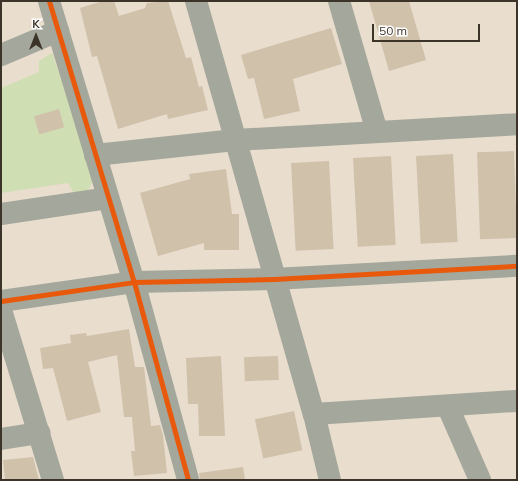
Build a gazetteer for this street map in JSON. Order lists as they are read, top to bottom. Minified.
{"scale_bar":"50 m","north":"top"}
